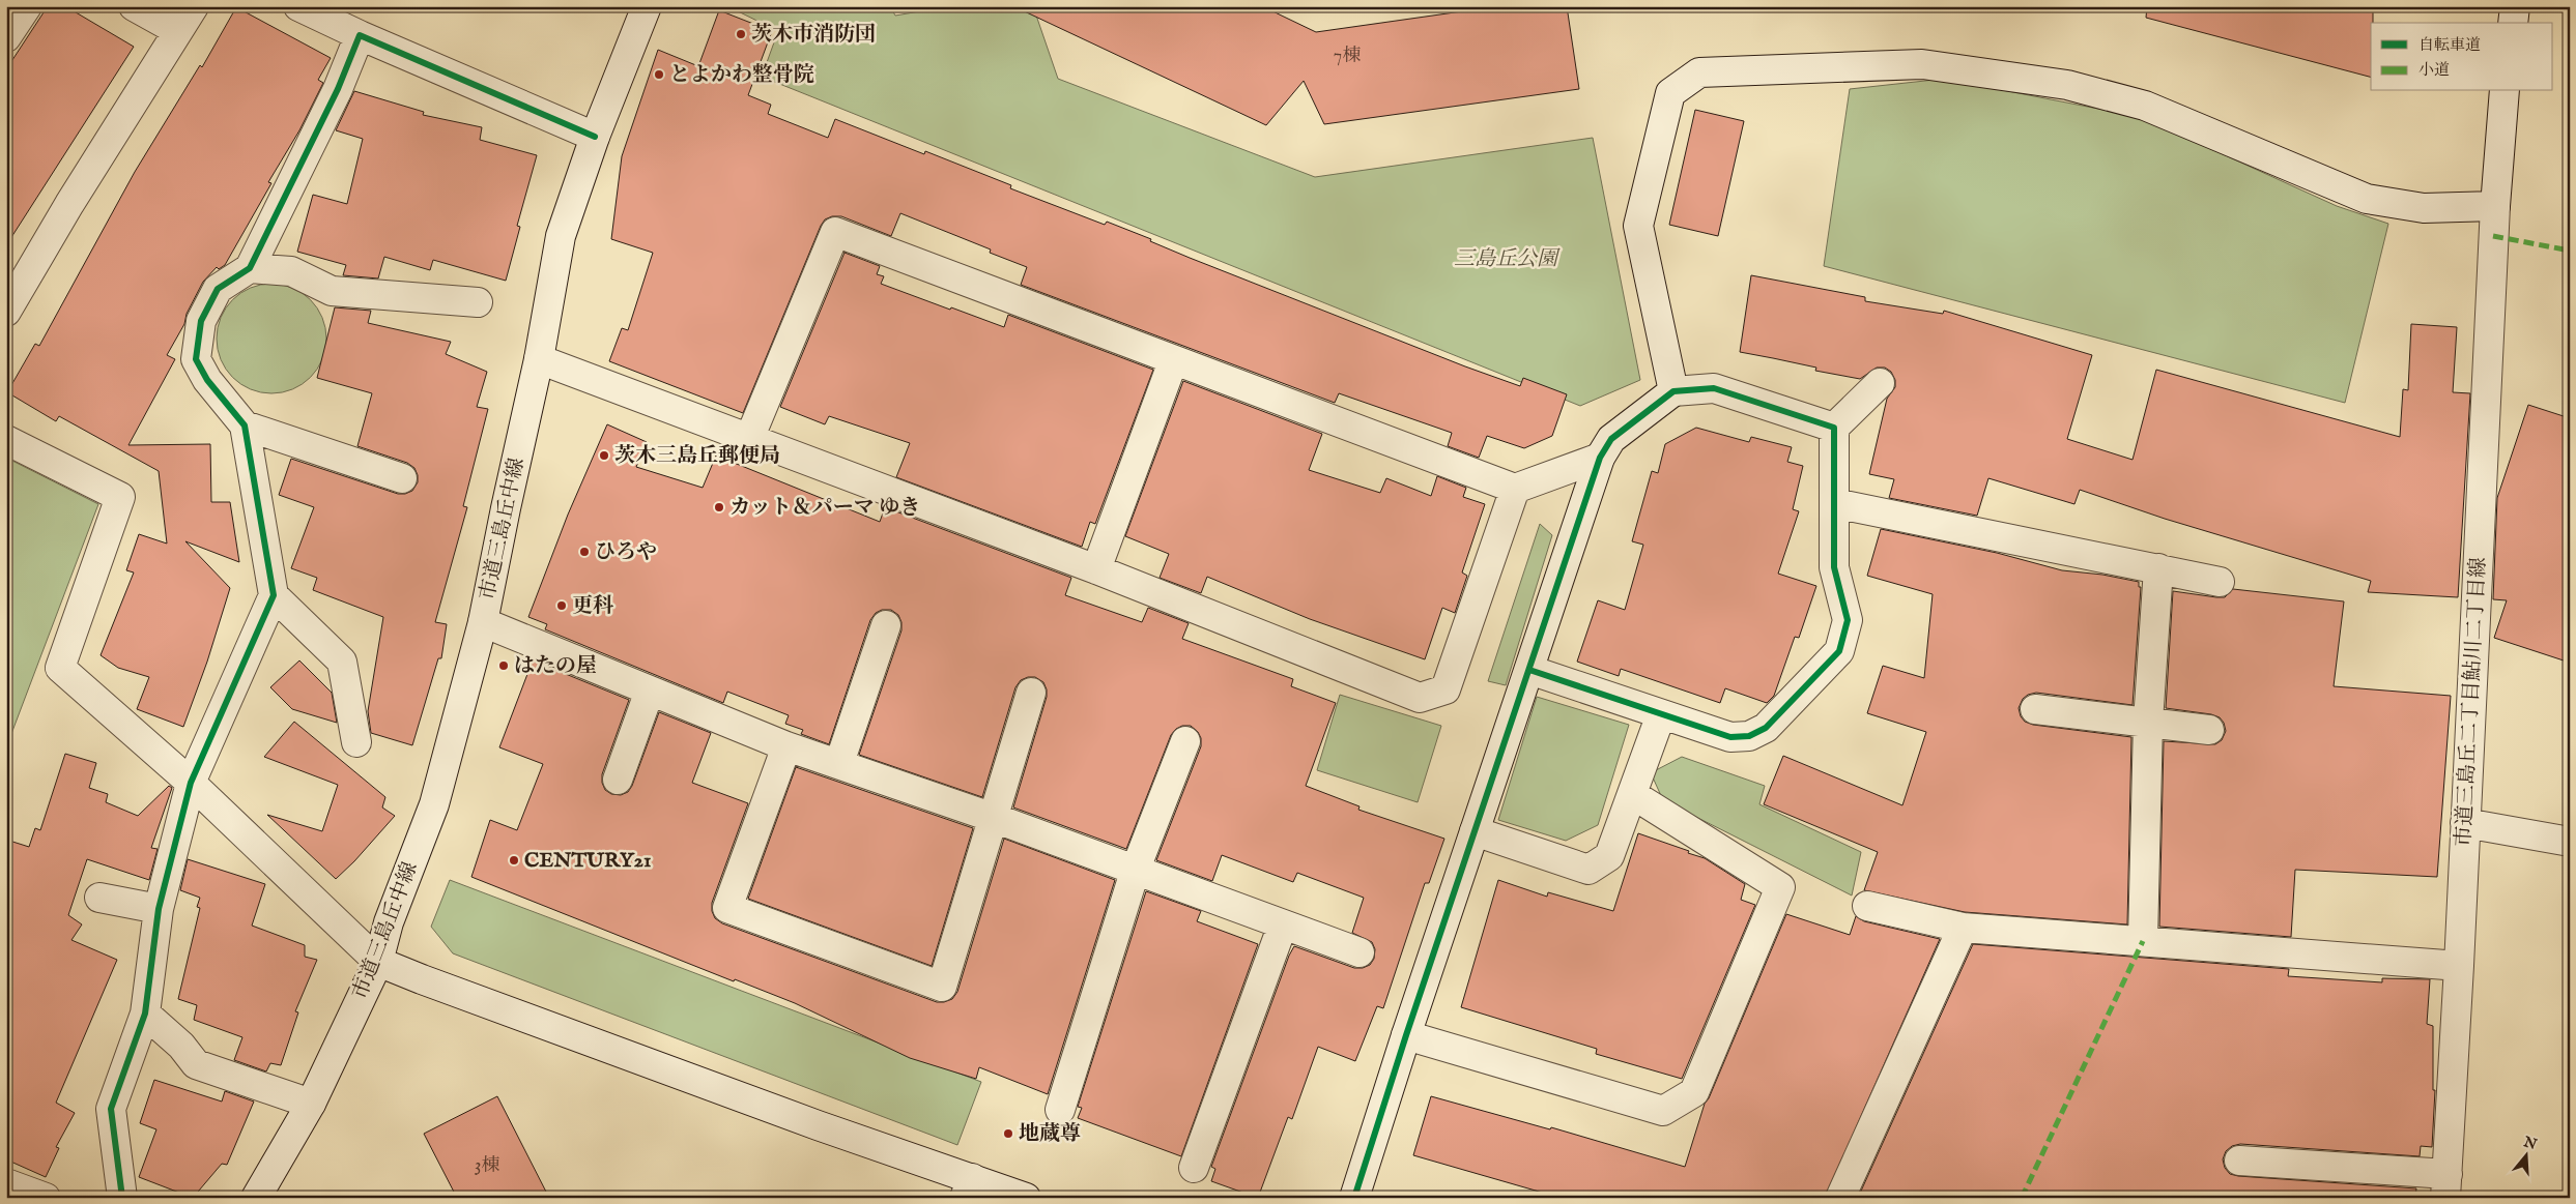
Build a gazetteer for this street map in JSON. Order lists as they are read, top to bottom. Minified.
{"streets":{"street":["市道三島丘中線","市道三島丘二丁目鮎川二丁目線"]},"parks":["三島丘公園"],"places":["茨木市消防団","とよかわ整骨院","茨木三島丘郵便局","カット＆パーマ ゆき","ひろや","更科","はたの屋","CENTURY21","地蔵尊"],"house_numbers":["7棟","3棟"],"legend":["自転車道","小道"],"north":"top"}
